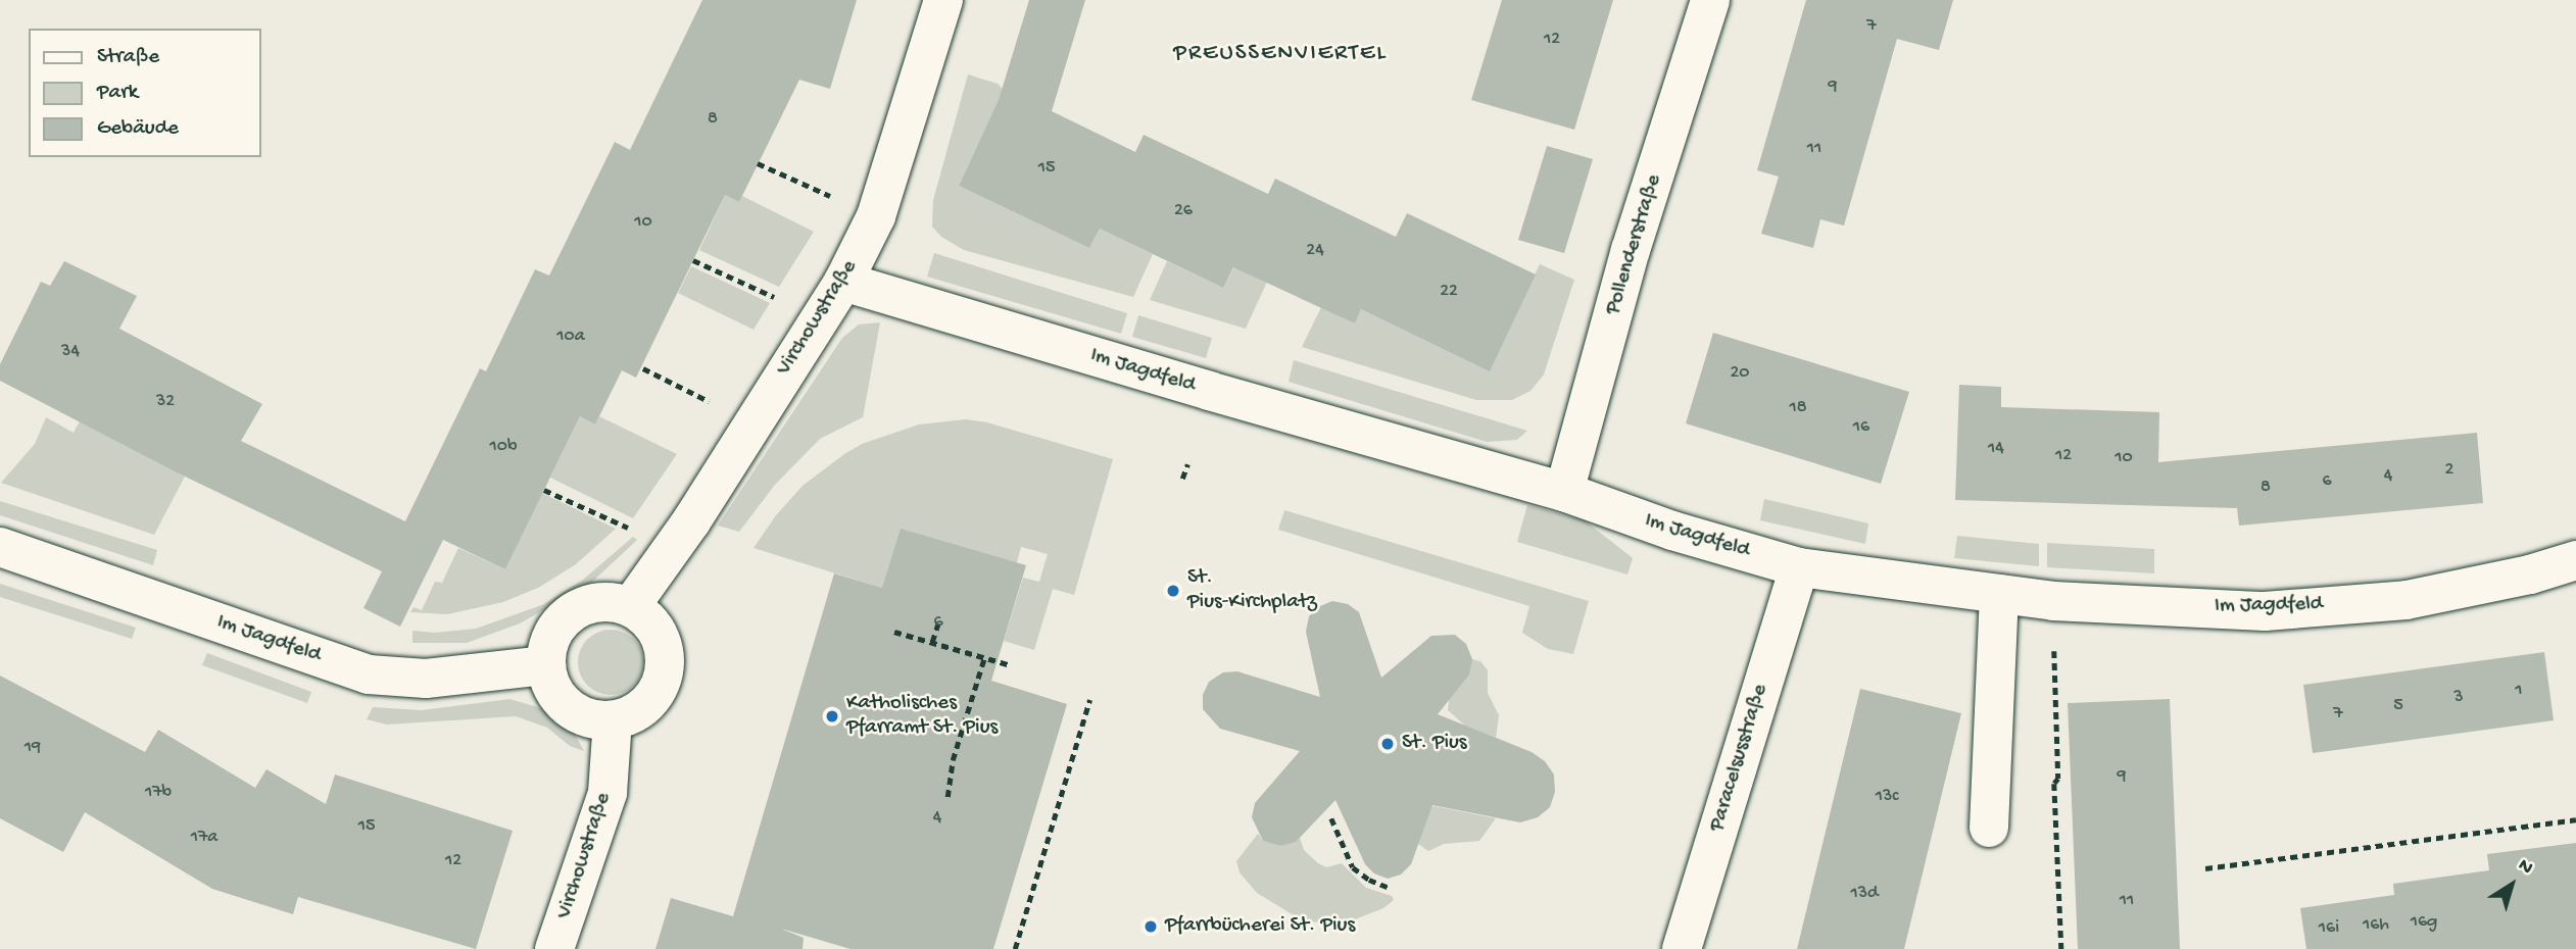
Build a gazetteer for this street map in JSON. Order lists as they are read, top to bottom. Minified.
{"streets":{"street":["Pollenderstraße","Virchowstraße","Im Jagdfeld","Paracelsusstraße"]},"crossings":[["Pollenderstraße","Im Jagdfeld"],["Virchowstraße","Im Jagdfeld"],["Im Jagdfeld","Paracelsusstraße"]],"districts":["PREUSSENVIERTEL"],"places":["St. Pius-Kirchplatz","Katholisches Pfarramt St. Pius","St. Pius","Pfarrbücherei St. Pius"],"house_numbers":["7","12","9","8","11","15","26","10","24","22","10a","34","20","32","18","16","10b","14","12","10","2","4","6","8","6","1","3","5","7","19","9","17b","13c","4","15","17a","12","13d","11","16g","16h","16i"],"legend":["Straße","Park","Gebäude"],"north":"top right"}
